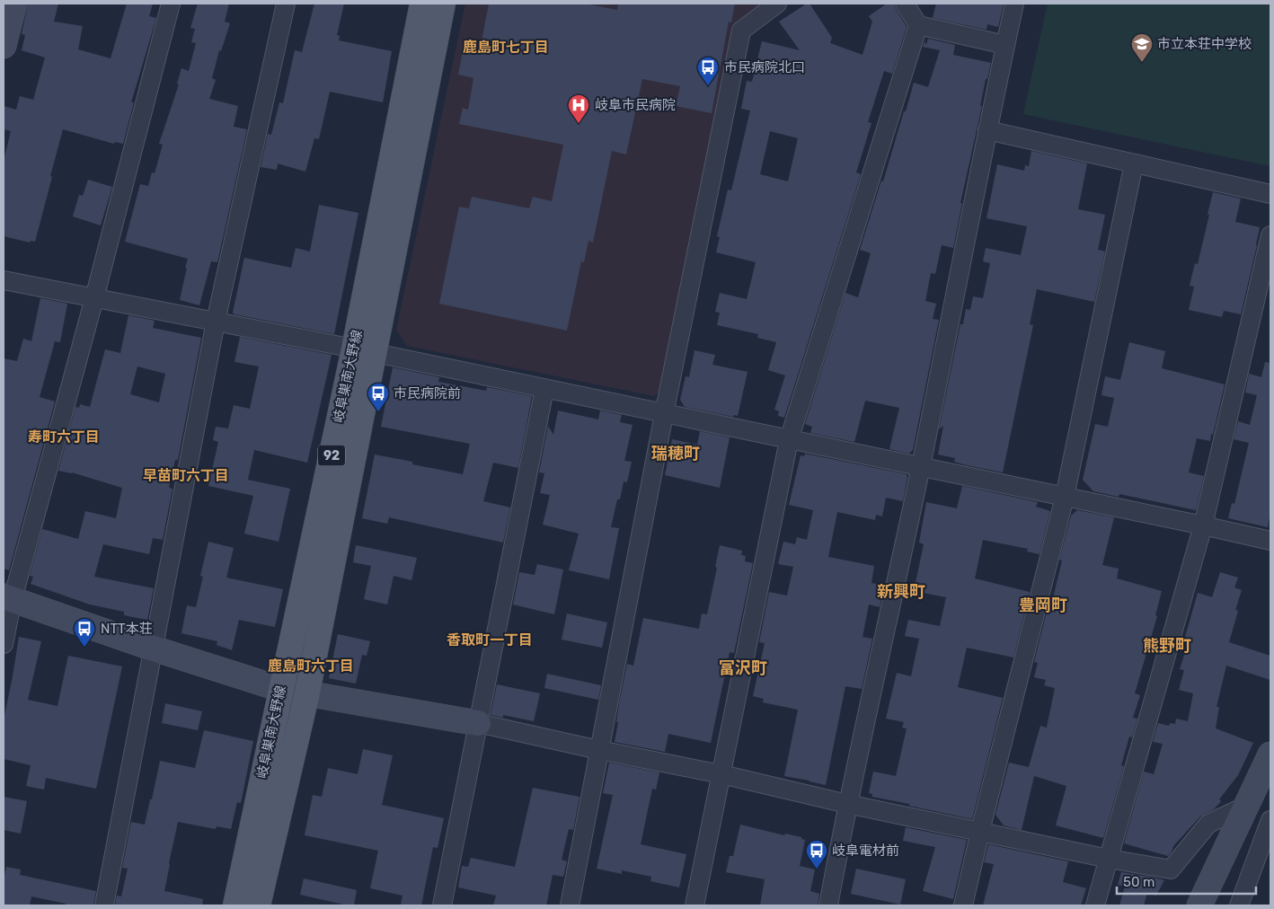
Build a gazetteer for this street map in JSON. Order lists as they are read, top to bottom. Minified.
{"streets":{"main road":["岐阜巣南大野線","92"]},"districts":["鹿島町七丁目","寿町六丁目","瑞穂町","早苗町六丁目","新興町","豊岡町","香取町一丁目","熊野町","鹿島町六丁目","富沢町"],"places":{"school or university":["市立本荘中学校"],"bus stop":["市民病院北口","市民病院前","NTT本荘","岐阜電材前"],"hospital":["岐阜市民病院"]},"scale_bar":"50 m"}
